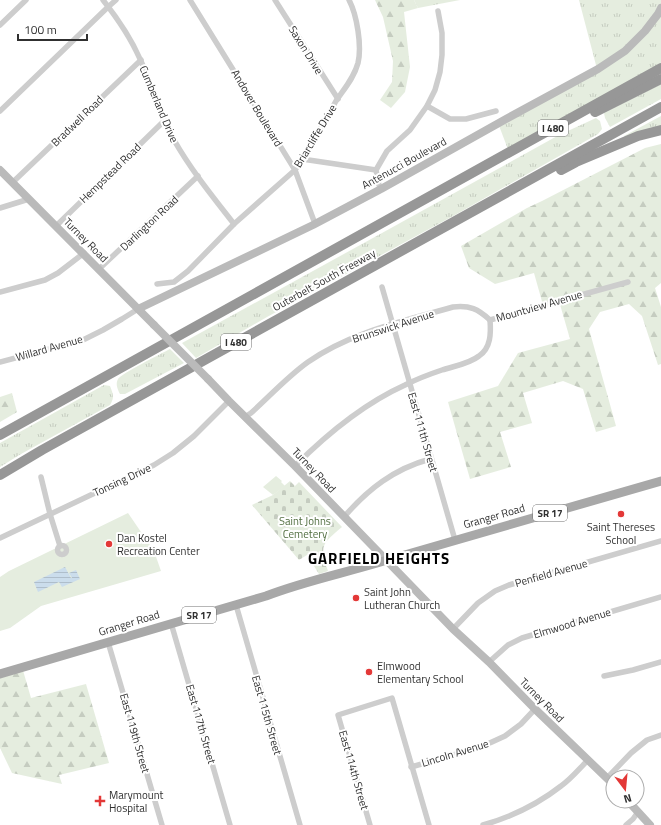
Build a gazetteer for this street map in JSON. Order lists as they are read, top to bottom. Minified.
{"streets":{"highway":["I 480","Outerbelt South Freeway"],"main road":["Antenucci Boulevard","Turney Road","SR 17","Granger Road"],"street":["Saxon Drive","Cumberland Drive","Andover Boulevard","Bradwell Road","Briarcliffe Drive","Hempstead Road","Darlington Road","Mountview Avenue","Brunswick Avenue","Willard Avenue","East 111th Street","Tonsing Drive","Penfield Avenue","Elmwood Avenue","East 115th Street","East 117th Street","East 119th Street","Lincoln Avenue","East 114th Street"]},"crossings":[["Saxon Drive","Briarcliffe Drive"],["Cumberland Drive","Bradwell Road"],["Cumberland Drive","Briarcliffe Drive"],["Cumberland Drive","Hempstead Road"],["Cumberland Drive","Darlington Road"],["Andover Boulevard","Briarcliffe Drive"],["Bradwell Road","Turney Road"],["Antenucci Boulevard","Turney Road"],["Antenucci Boulevard","Willard Avenue"],["Hempstead Road","Turney Road"],["Darlington Road","Turney Road"],["Turney Road","Mountview Avenue"],["Turney Road","Brunswick Avenue"],["Turney Road","Willard Avenue"],["Turney Road","Tonsing Drive"],["Turney Road","Granger Road"],["Turney Road","Penfield Avenue"],["Turney Road","Elmwood Avenue"],["Turney Road","Lincoln Avenue"],["Mountview Avenue","Brunswick Avenue"],["Mountview Avenue","East 111th Street"],["Brunswick Avenue","East 111th Street"],["East 111th Street","Granger Road"],["Granger Road","East 115th Street"],["Granger Road","East 117th Street"],["Granger Road","East 119th Street"],["Lincoln Avenue","East 114th Street"]],"districts":["GARFIELD HEIGHTS"],"parks":["Saint Johns Cemetery"],"places":{"other":["Saint Thereses School","Dan Kostel Recreation Center","Saint John Lutheran Church","Elmwood Elementary School"],"health":["Marymount Hospital"]},"scale_bar":"100 m","north":"bottom"}
